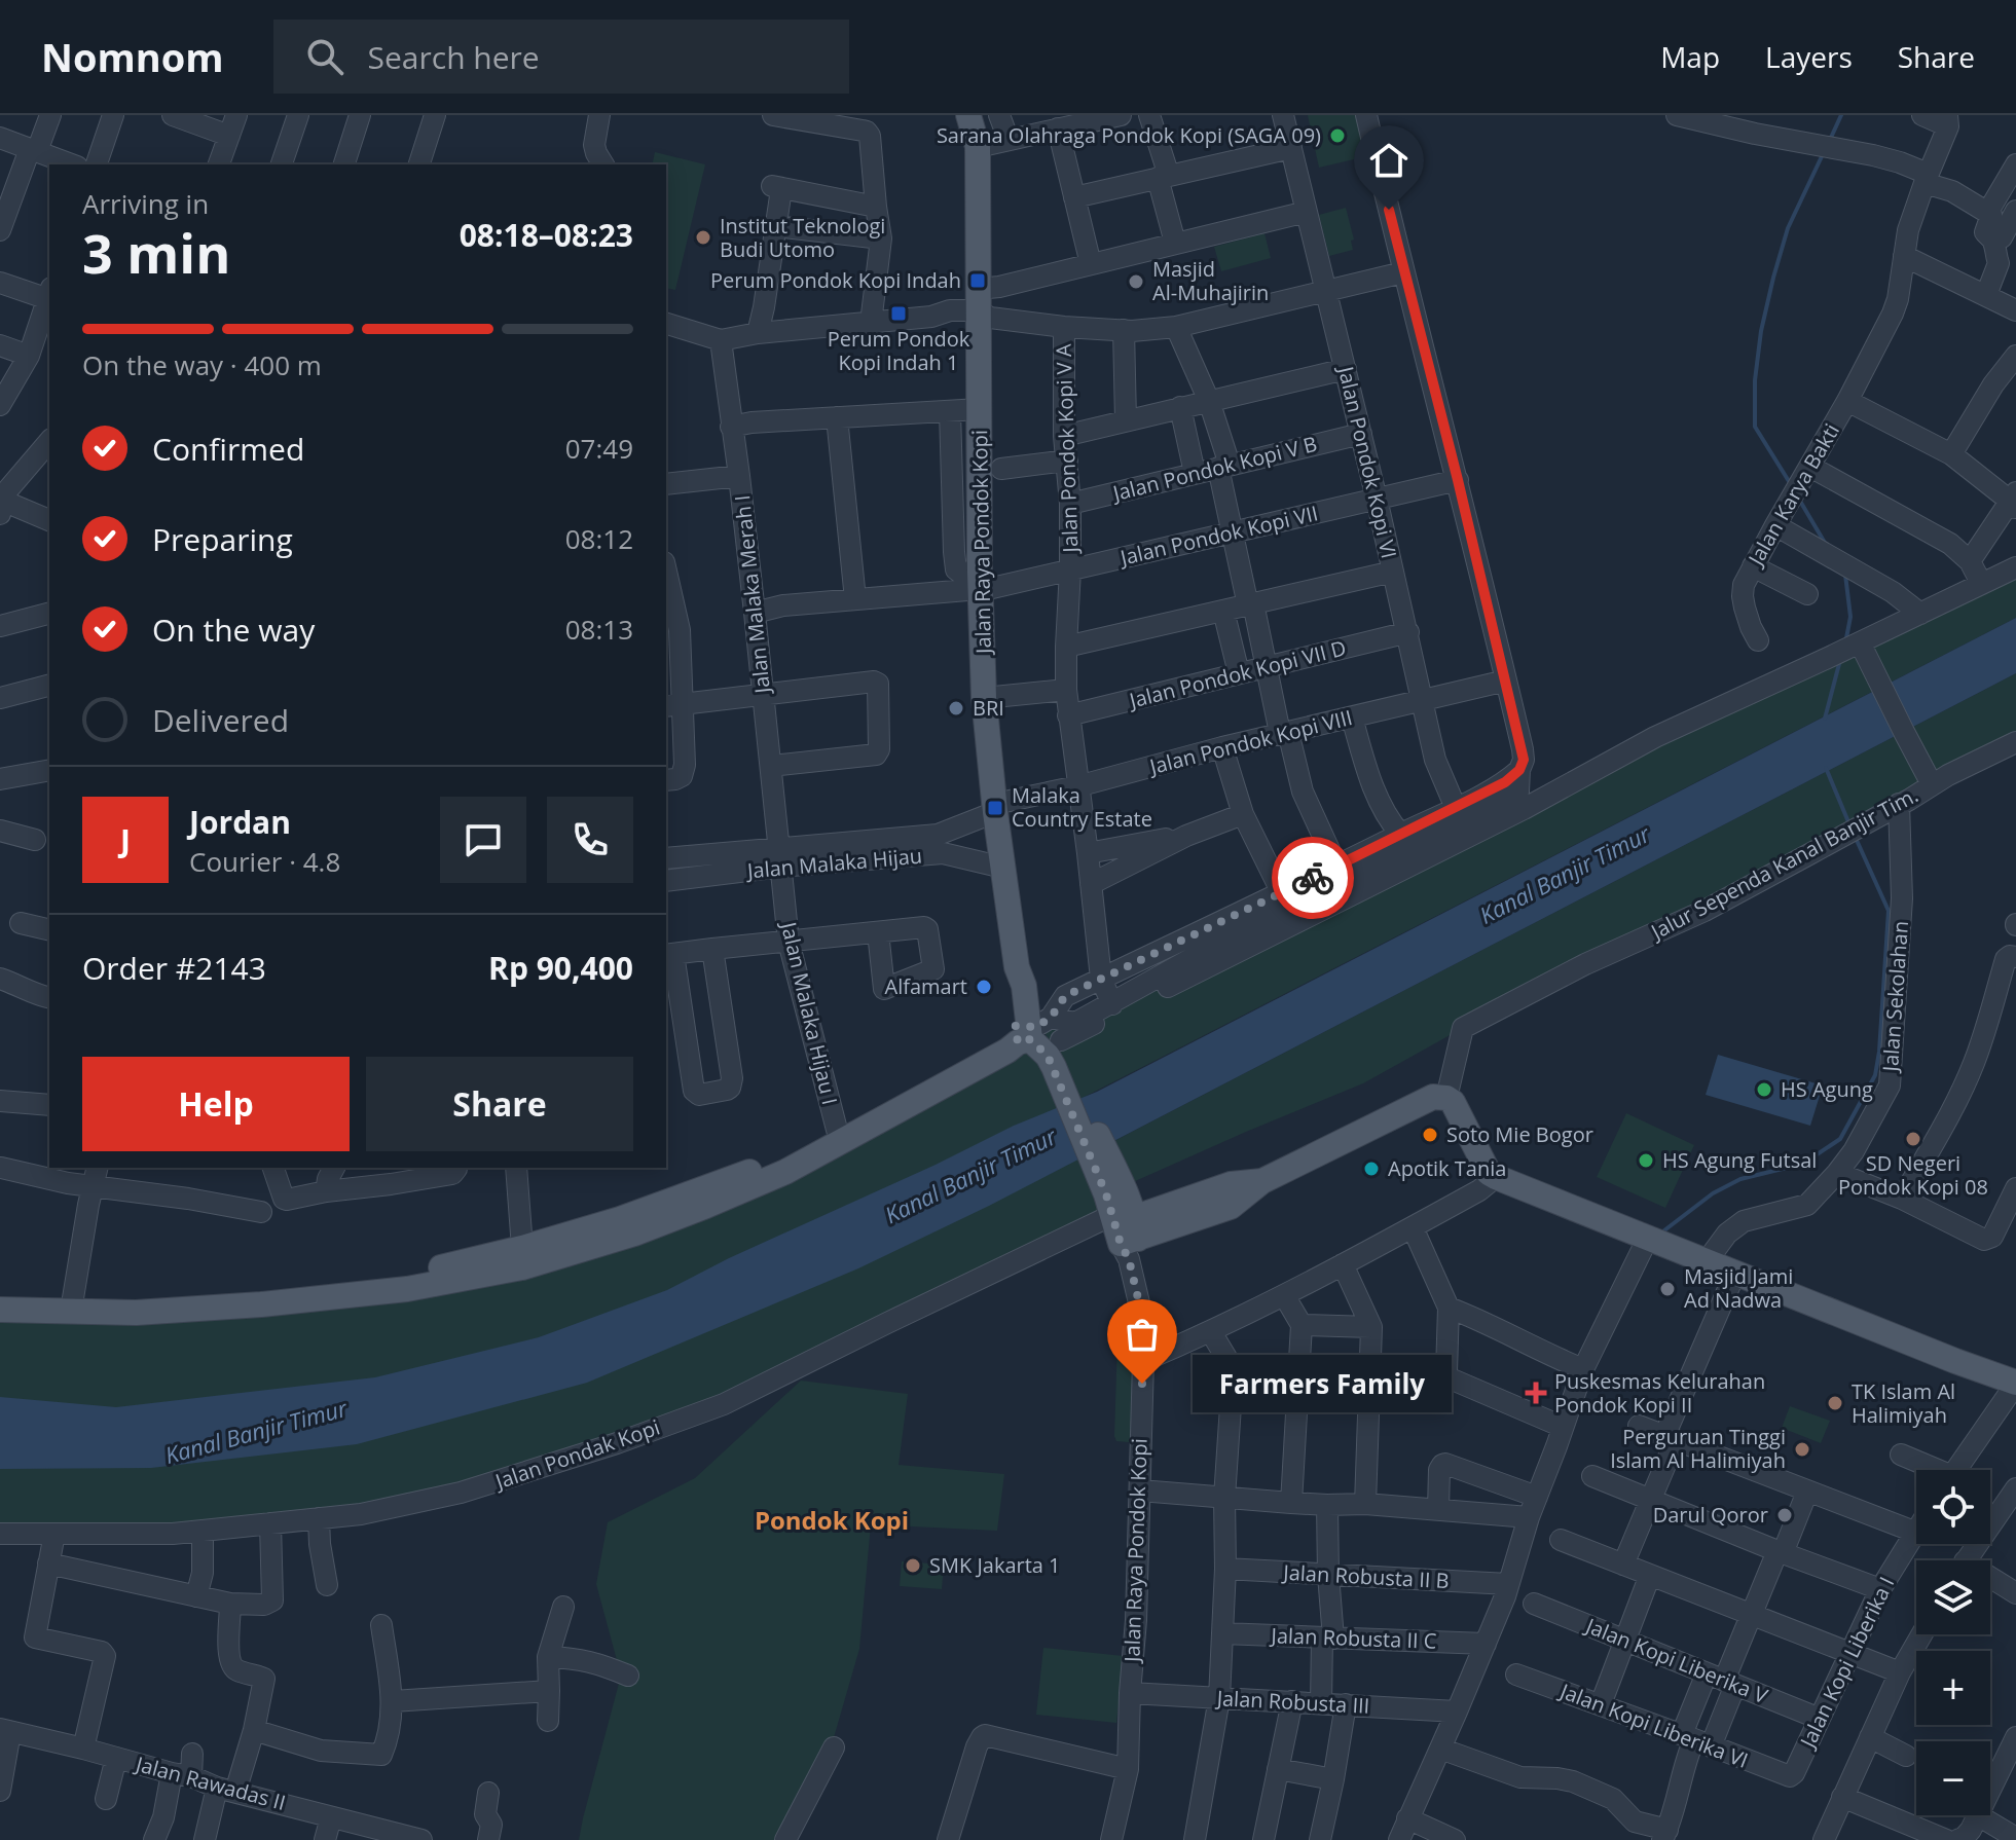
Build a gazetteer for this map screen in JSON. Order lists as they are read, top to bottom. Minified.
{"streets":{"main road":["Jalan Raya Pondok Kopi"],"street":["Jalan Pondok Kopi V A","Jalan Pondok Kopi VI","Jalan Pondok Kopi V B","Jalan Karya Bakti","Jalan Pondok Kopi VII","Jalan Malaka Merah I","Jalan Pondok Kopi VII D","Jalan Pondok Kopi VIII","Jalan Malaka Hijau","Jalur Sependa Kanal Banjir Tim.","Jalan Sekolahan","Jalan Malaka Hijau I","Jalan Pondak Kopi","Jalan Robusta II B","Jalan Robusta II C","Jalan Kopi Liberika V","Jalan Kopi Liberika I","Jalan Robusta III","Jalan Kopi Liberika VI","Jalan Rawadas II"]},"crossings":[["Jalan Pondok Kopi V A","Jalan Pondok Kopi V B"],["Jalan Pondok Kopi V A","Jalan Pondok Kopi VII"],["Jalan Pondok Kopi V A","Jalan Pondok Kopi VII D"],["Jalan Pondok Kopi V A","Jalan Pondok Kopi VIII"],["Jalan Pondok Kopi VI","Jalan Pondok Kopi V B"],["Jalan Pondok Kopi VI","Jalan Pondok Kopi VII"],["Jalan Pondok Kopi VI","Jalan Pondok Kopi VII D"],["Jalan Pondok Kopi VI","Jalan Pondok Kopi VIII"],["Jalan Pondok Kopi VII","Jalan Raya Pondok Kopi"],["Jalan Pondok Kopi VII","Jalan Malaka Merah I"],["Jalan Raya Pondok Kopi","Jalan Pondok Kopi VIII"],["Jalan Raya Pondok Kopi","Jalan Malaka Hijau"],["Jalan Raya Pondok Kopi","Jalan Pondak Kopi"],["Jalan Raya Pondok Kopi","Jalan Robusta III"],["Jalan Malaka Merah I","Jalan Malaka Hijau"],["Jalan Malaka Merah I","Jalan Malaka Hijau I"],["Jalan Pondok Kopi VIII","Jalan Malaka Hijau"],["Jalan Malaka Hijau","Jalan Malaka Hijau I"],["Jalur Sependa Kanal Banjir Tim.","Jalan Sekolahan"],["Jalan Kopi Liberika V","Jalan Kopi Liberika I"],["Jalan Kopi Liberika I","Jalan Kopi Liberika VI"]],"districts":["Pondok Kopi"],"water":["Kanal Banjir Timur"],"places":{"other":["Sarana Olahraga Pondok Kopi (SAGA 09)","Institut Teknologi Budi Utomo","Masjid Al-Muhajirin","BRI","Alfamart","HS Agung","Soto Mie Bogor","SD Negeri Pondok Kopi 08","HS Agung Futsal","Apotik Tania","Masjid Jami Ad Nadwa","Farmers Family","TK Islam Al Halimiyah","Perguruan Tinggi Islam Al Halimiyah","Darul Qoror","SMK Jakarta 1"],"transit":["Perum Pondok Kopi Indah","Perum Pondok Kopi Indah 1","Malaka Country Estate"],"health":["Puskesmas Kelurahan Pondok Kopi II"]},"page":{"header":"Nomnom","search":"Search here","nav":["Map","Layers","Share"],"heading":["3 min","Arriving in","08:18–08:23"],"panel":["Jordan","Courier · 4.8","Order #2143","Rp 90,400"],"bar":"On the way · 400 m","list":[["Confirmed","07:49"],["Preparing","08:12"],["On the way","08:13"],"Delivered"],"round":"J","buttons":["Help","Share"],"bubble":"Farmers Family","map_buttons":["+","−"]}}
